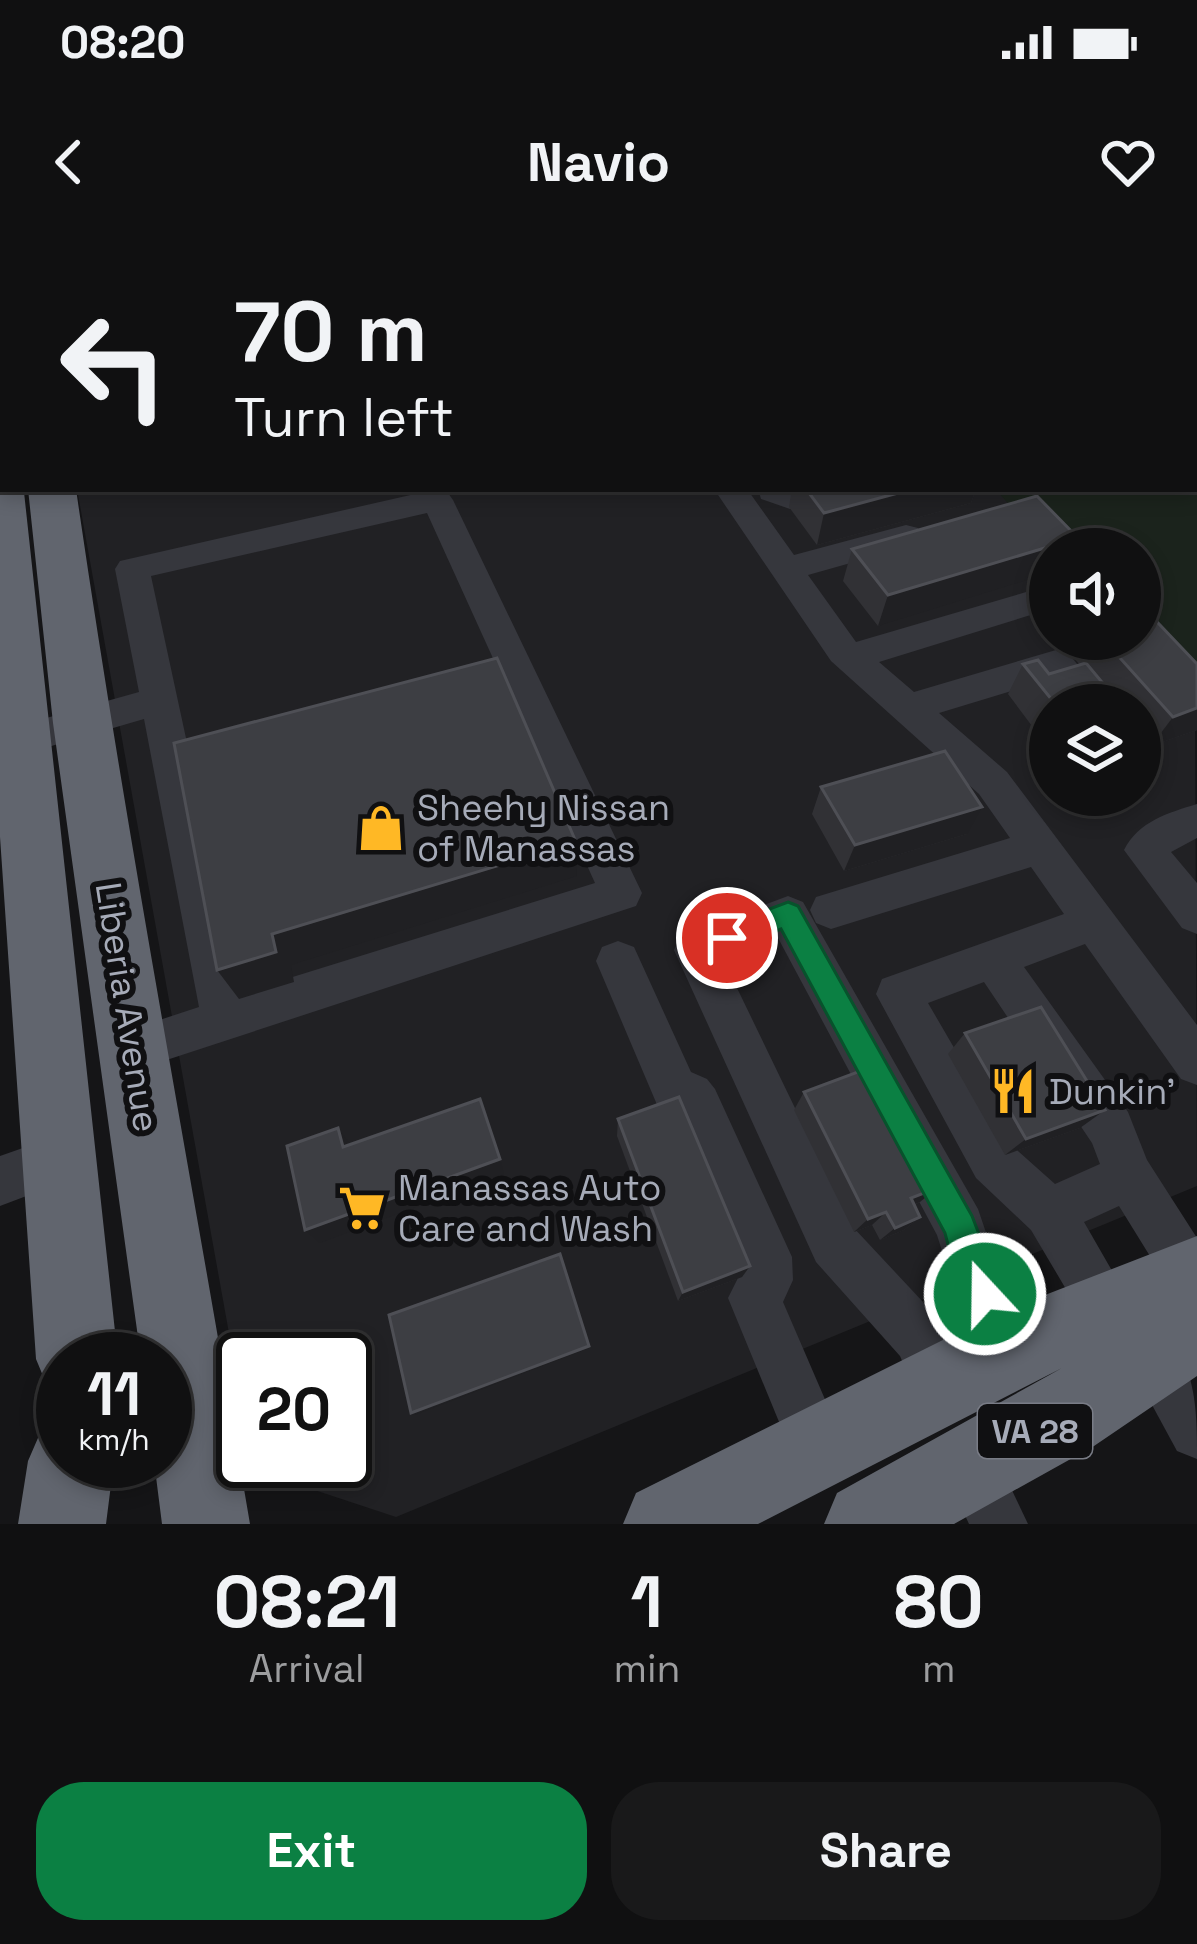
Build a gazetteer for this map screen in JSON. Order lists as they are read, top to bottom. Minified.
{"streets":{"highway":["Liberia Avenue","VA 28"]},"places":{"shop":["Sheehy Nissan of Manassas"],"restaurant":["Dunkin'"],"supermarket":["Manassas Auto Care and Wash"]},"page":{"status":"08:20","header":"Navio","turn":["70 m","Turn left"],"speed":"11 km/h","limit":"20","eta":["08:21","Arrival","1","min","80","m"],"buttons":["Exit","Share"]}}
